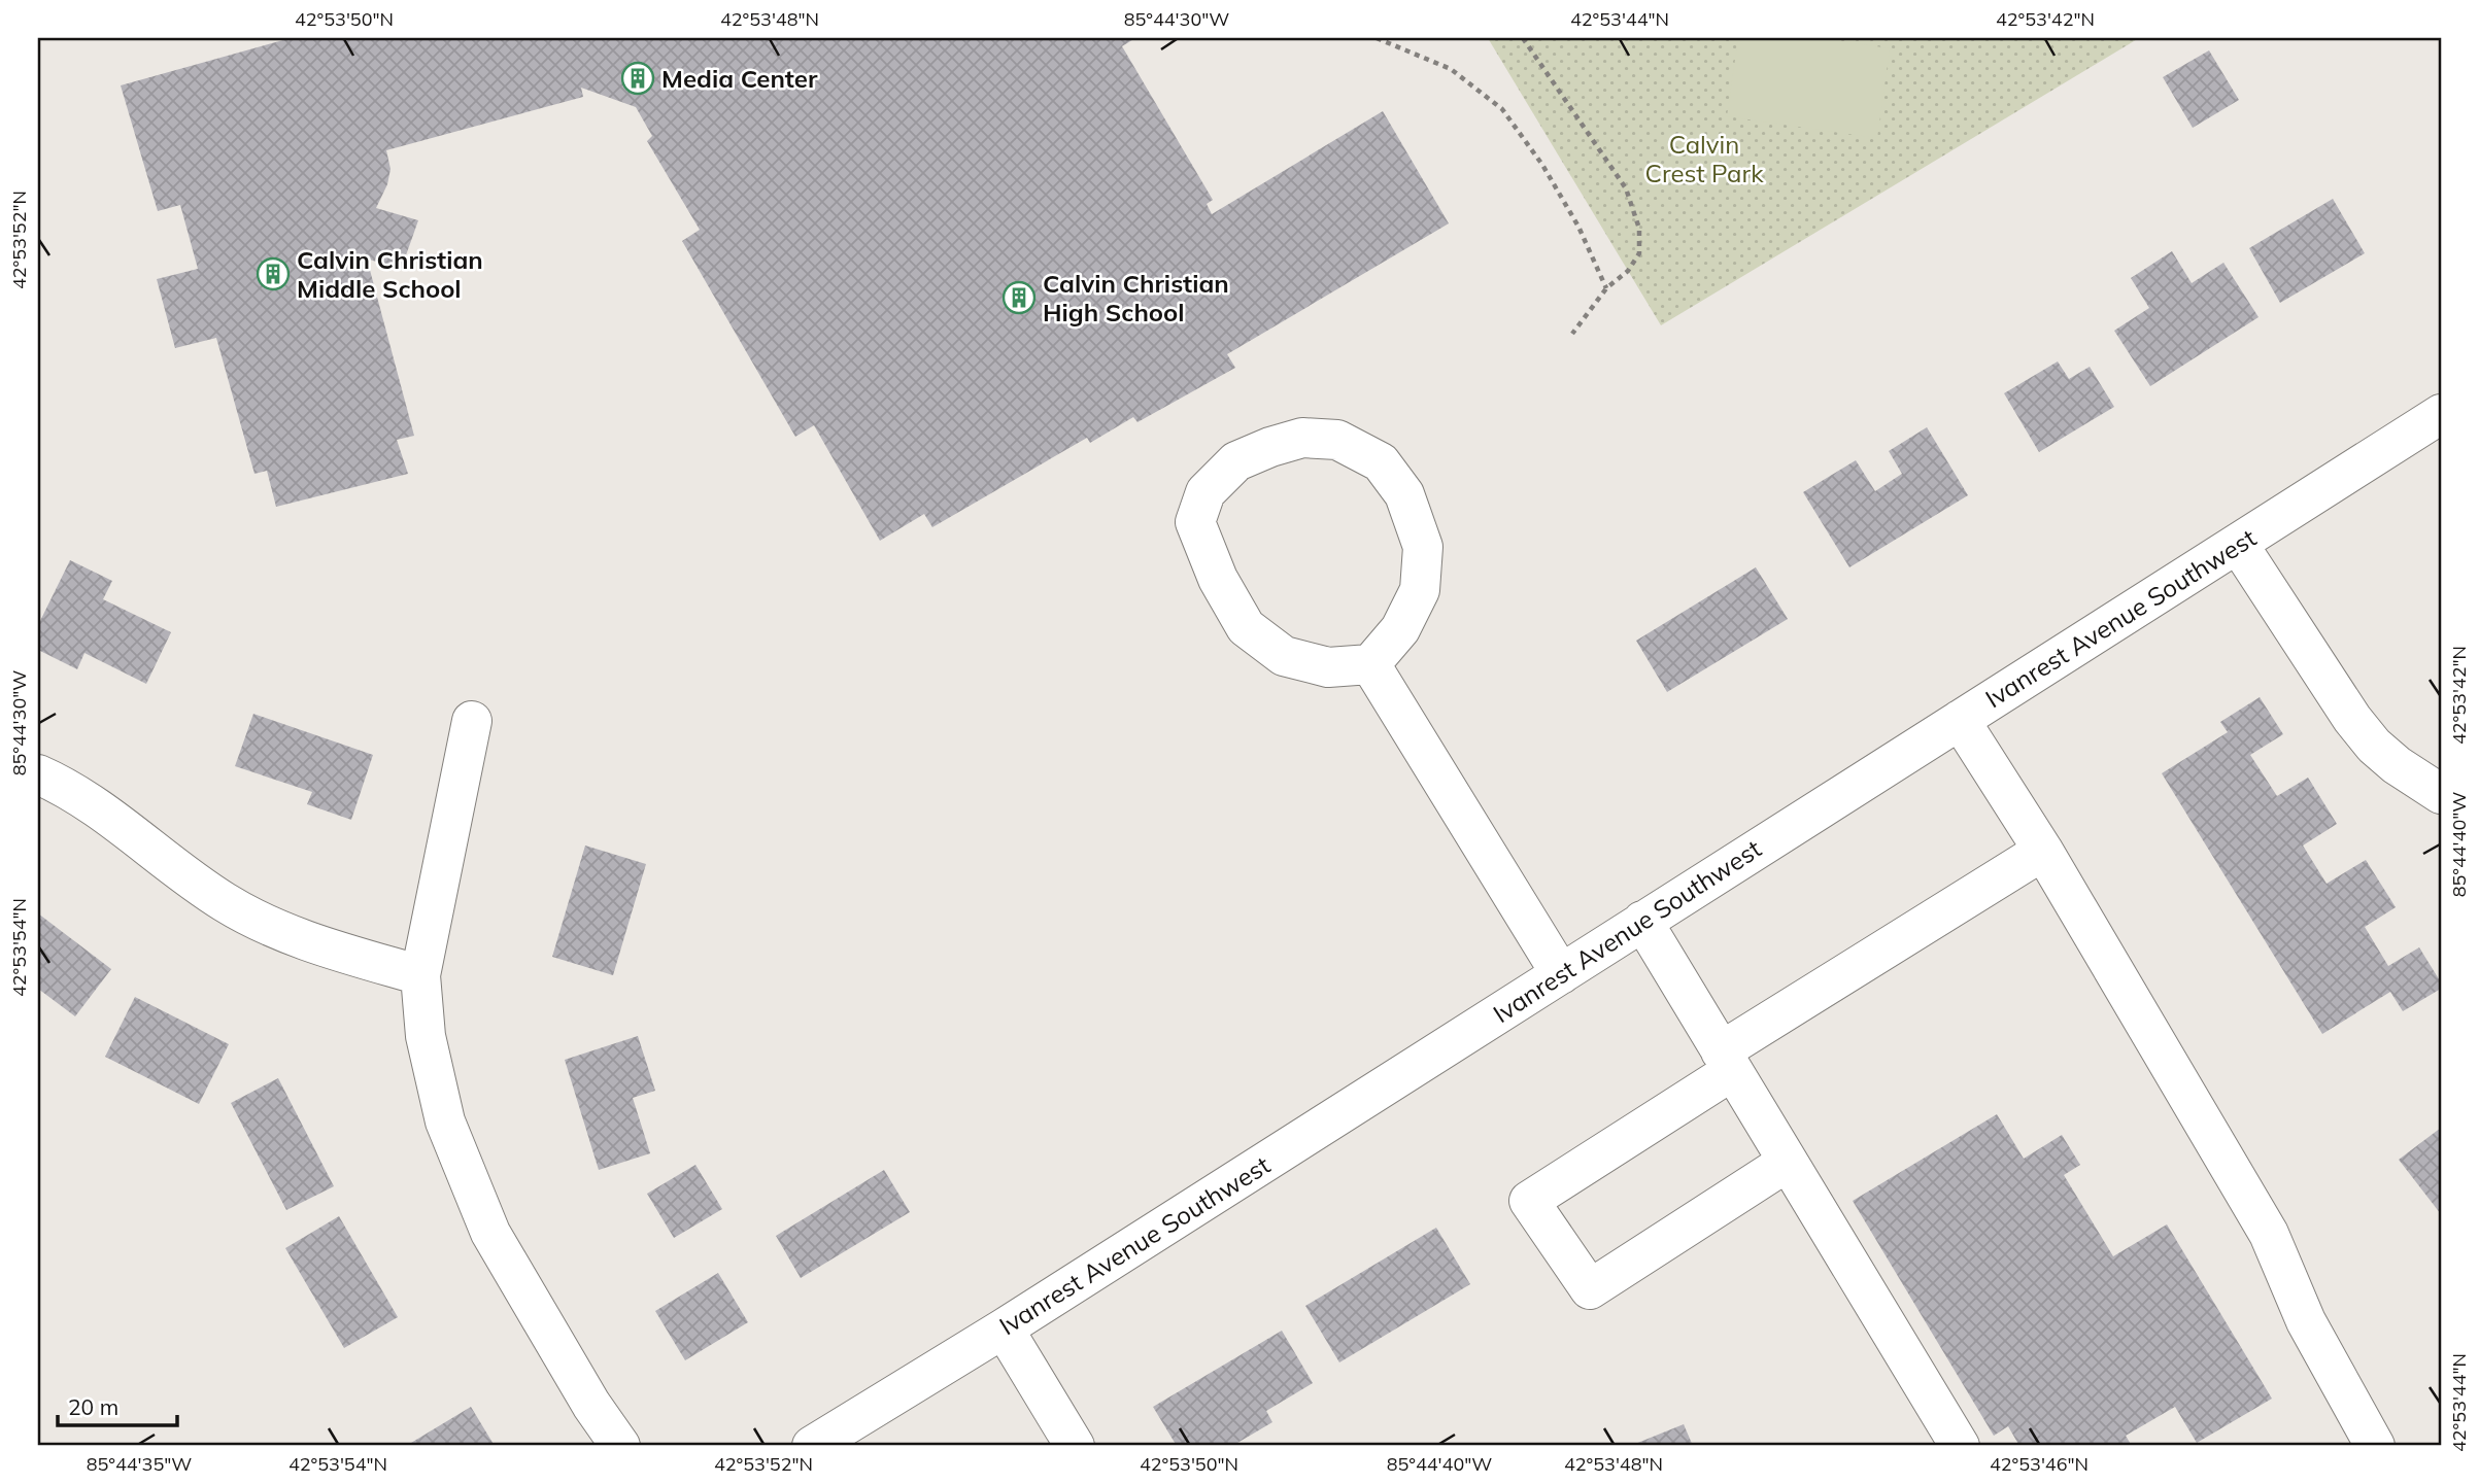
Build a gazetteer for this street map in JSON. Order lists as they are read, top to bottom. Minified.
{"streets":{"street":["Ivanrest Avenue Southwest"]},"parks":["Calvin Crest Park"],"places":{"building":["Media Center","Calvin Christian Middle School","Calvin Christian High School"]},"scale_bar":"20 m","coordinates":["42°53'50\"N","42°53'48\"N","85°44'30\"W","42°53'44\"N","42°53'42\"N","42°53'52\"N","85°44'40\"W","42°53'54\"N","85°44'35\"W","42°53'46\"N"]}
